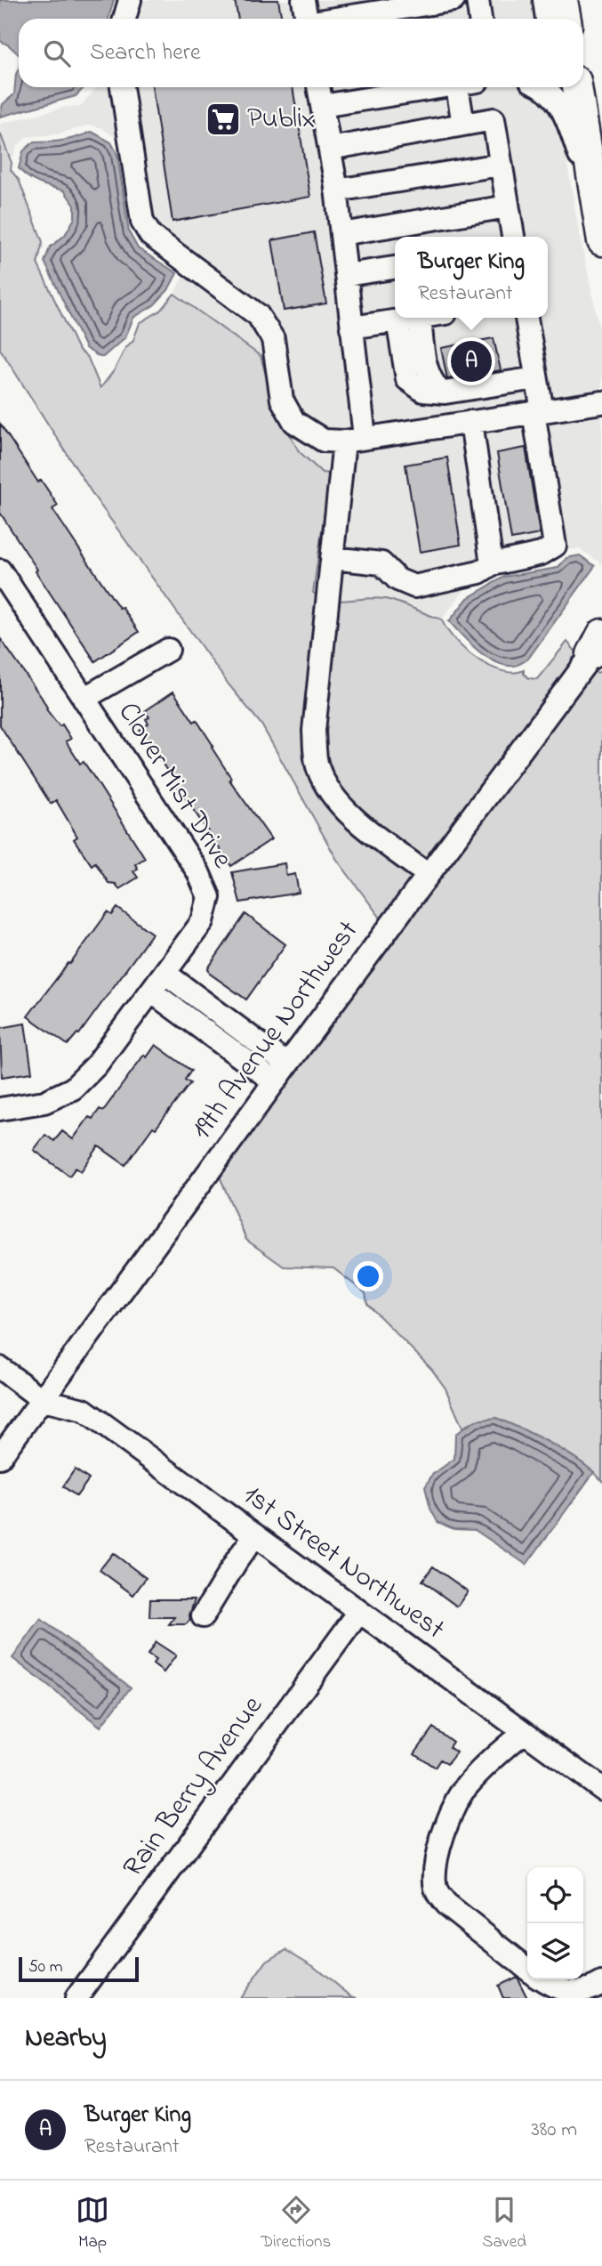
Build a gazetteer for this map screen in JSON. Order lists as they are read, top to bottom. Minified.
{"streets":{"street":["Clover Mist Drive","19th Avenue Northwest","1st Street Northwest","Rain Berry Avenue"]},"crossings":[["19th Avenue Northwest","1st Street Northwest"],["1st Street Northwest","Rain Berry Avenue"]],"places":{"supermarket":["Publix"]},"scale_bar":"50 m","page":{"search":"Search here","popup":["Burger King","Restaurant"],"pins":"A","scale":"50 m","heading":"Nearby","list":[{"mark":"A","name":"Burger King","note":"Restaurant","value":"380 m"}],"nav":["Map","Directions","Saved"]}}
